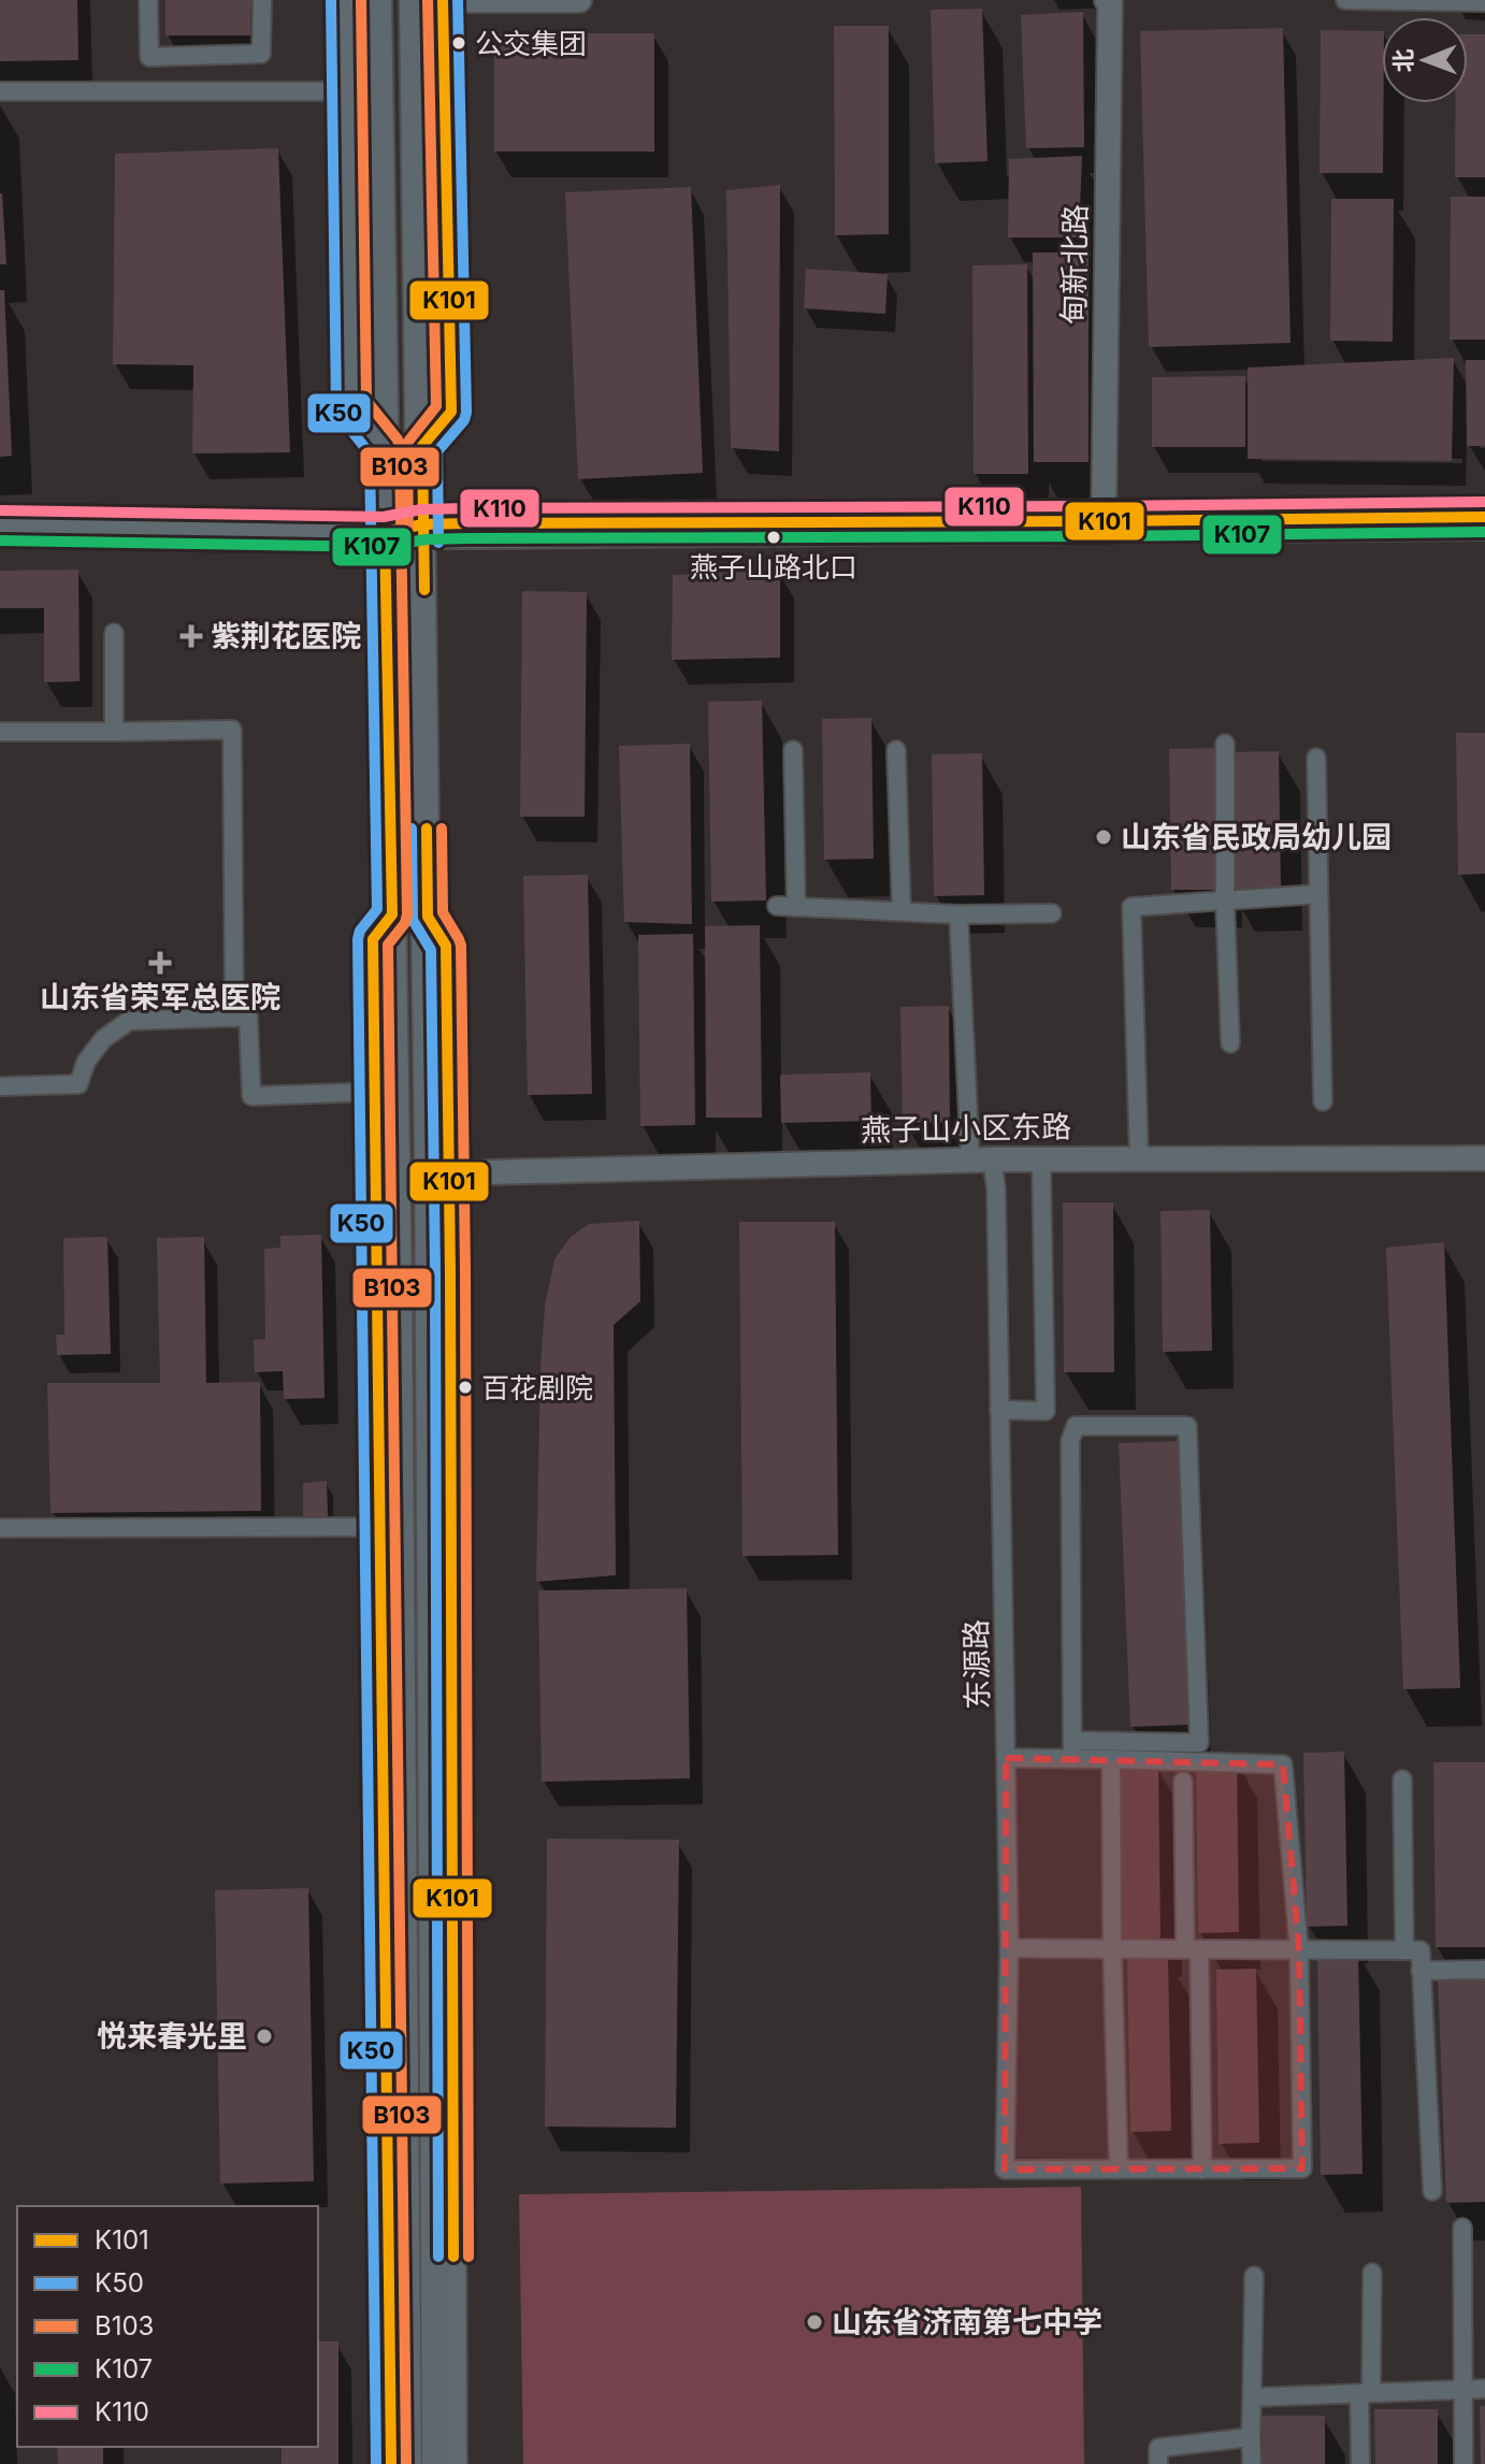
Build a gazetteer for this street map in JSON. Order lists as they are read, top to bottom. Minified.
{"streets":{"street":["甸新北路","燕子山小区东路","东源路"]},"crossings":[["燕子山小区东路","东源路"]],"places":{"other":["公交集团","燕子山路北口","山东省民政局幼儿园","百花剧院","悦来春光里","山东省济南第七中学"],"health":["紫荆花医院","山东省荣军总医院"]},"lines":["transit line K101","transit line K50","transit line B103","transit line K110","transit line K107"],"legend":["K101","K50","B103","K107","K110"],"north":"left"}
